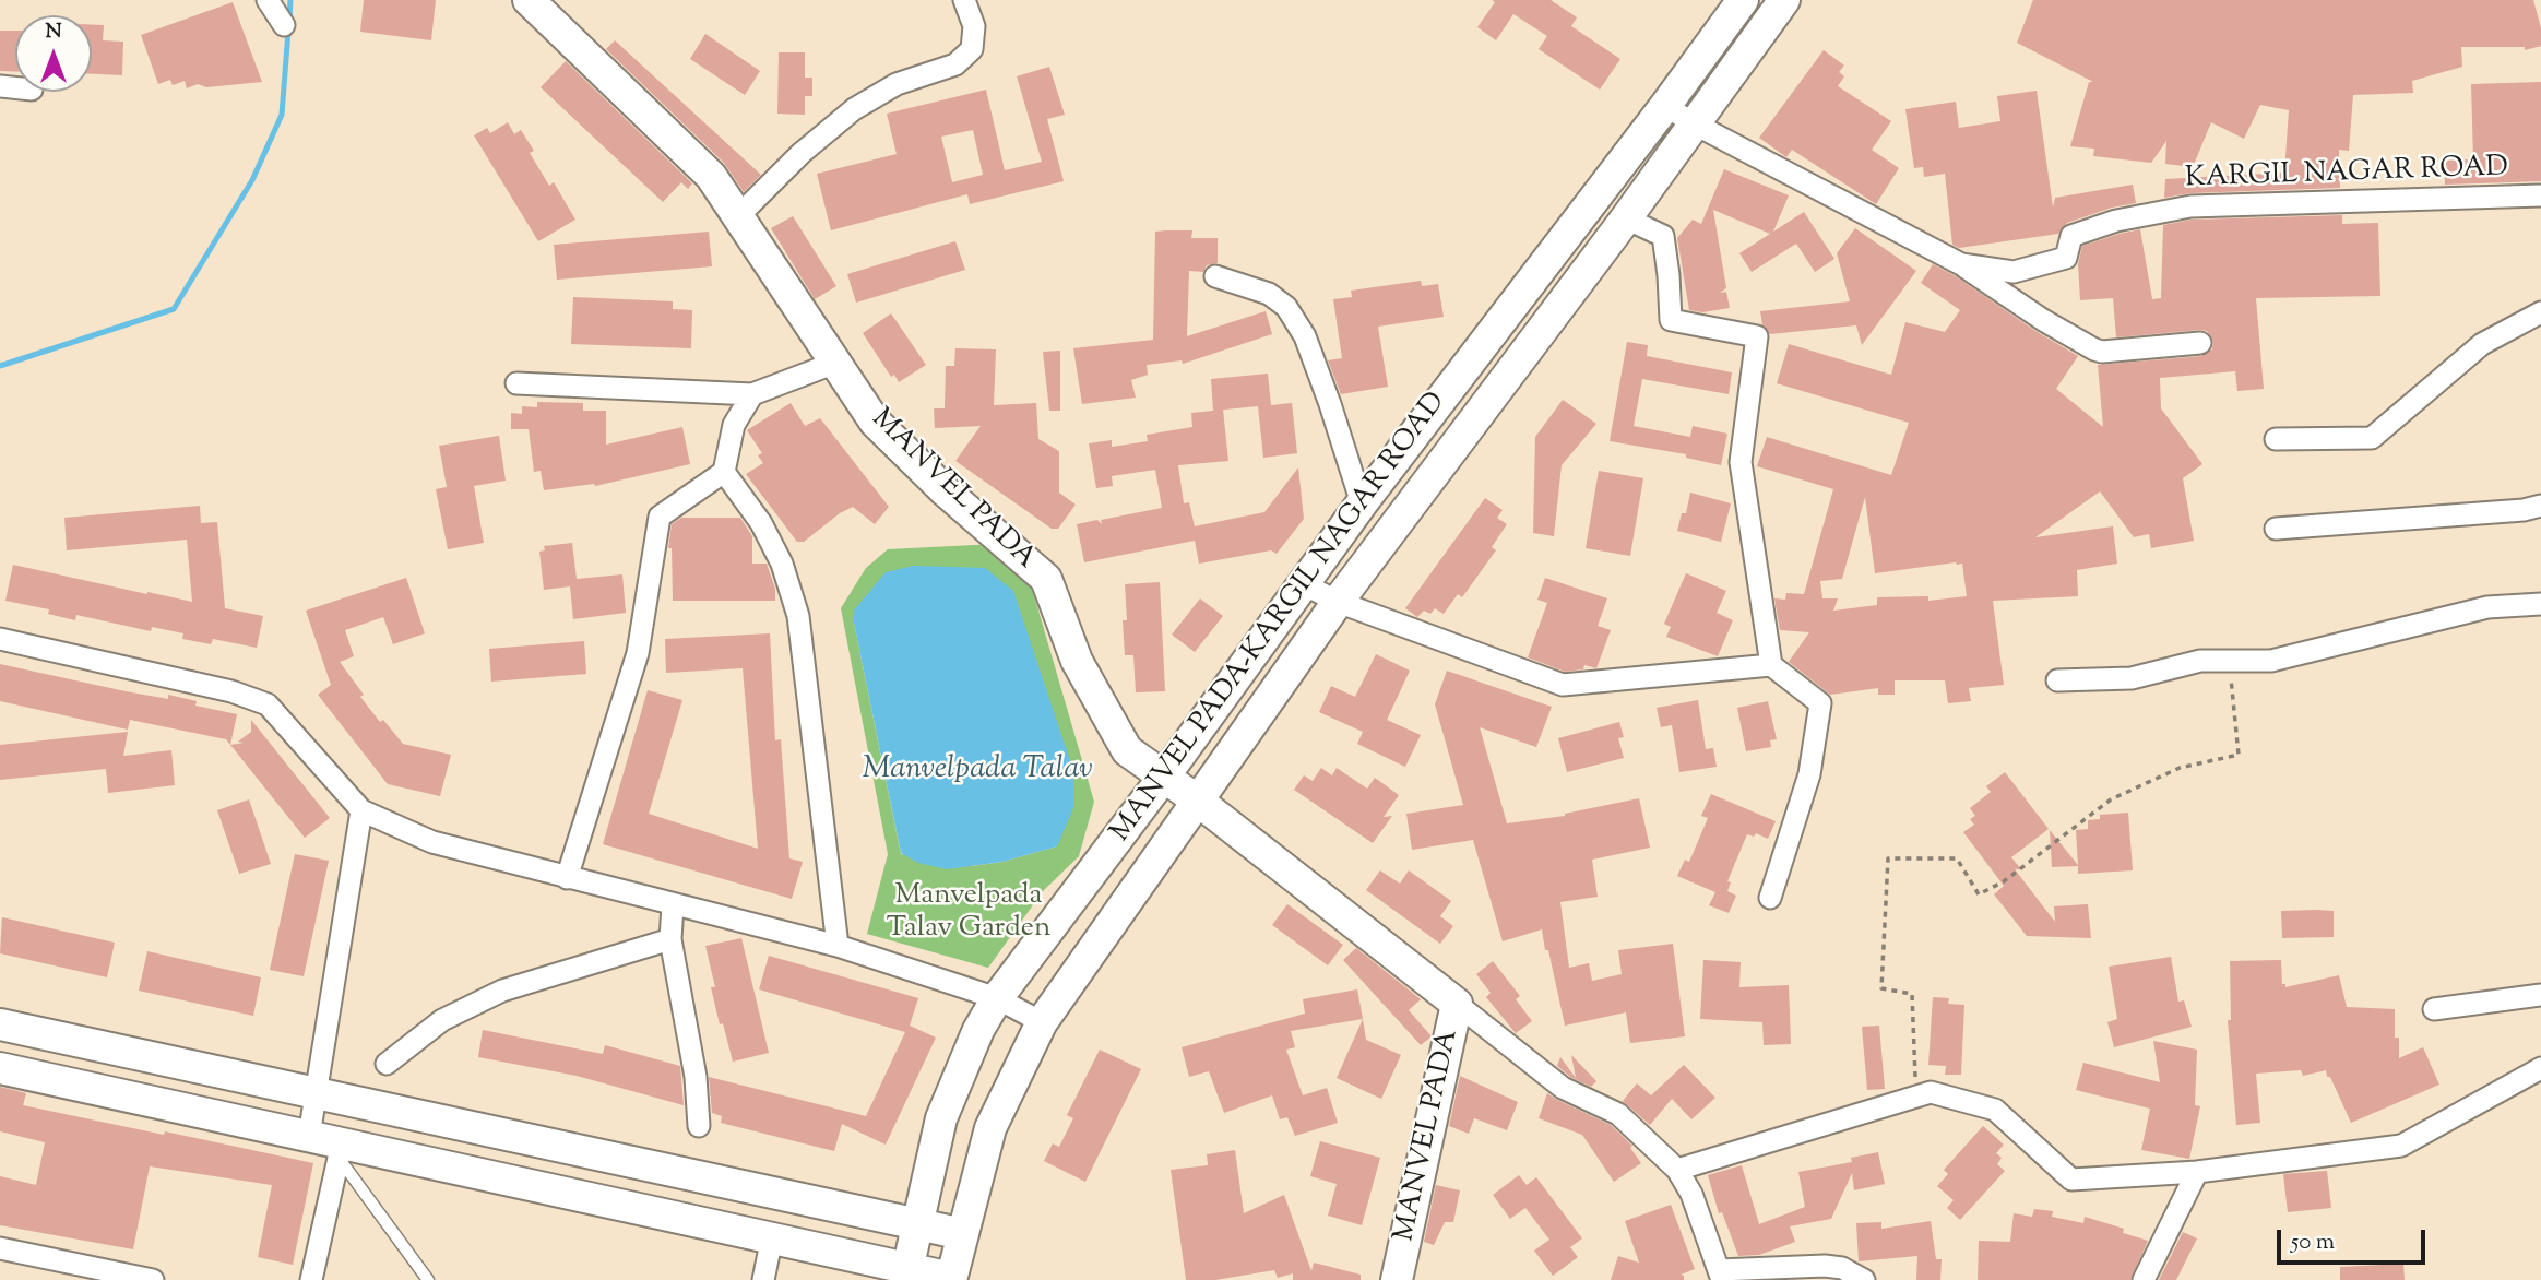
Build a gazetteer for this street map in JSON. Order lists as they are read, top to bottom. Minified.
{"streets":{"street":["KARGIL NAGAR ROAD","MANVEL PADA","MANVEL PADA-KARGIL NAGAR ROAD"]},"crossings":[["KARGIL NAGAR ROAD","MANVEL PADA-KARGIL NAGAR ROAD"],["MANVEL PADA","MANVEL PADA-KARGIL NAGAR ROAD"]],"water":["Manvelpada Talav"],"parks":["Manvelpada Talav Garden"],"scale_bar":"50 m","north":"top"}
